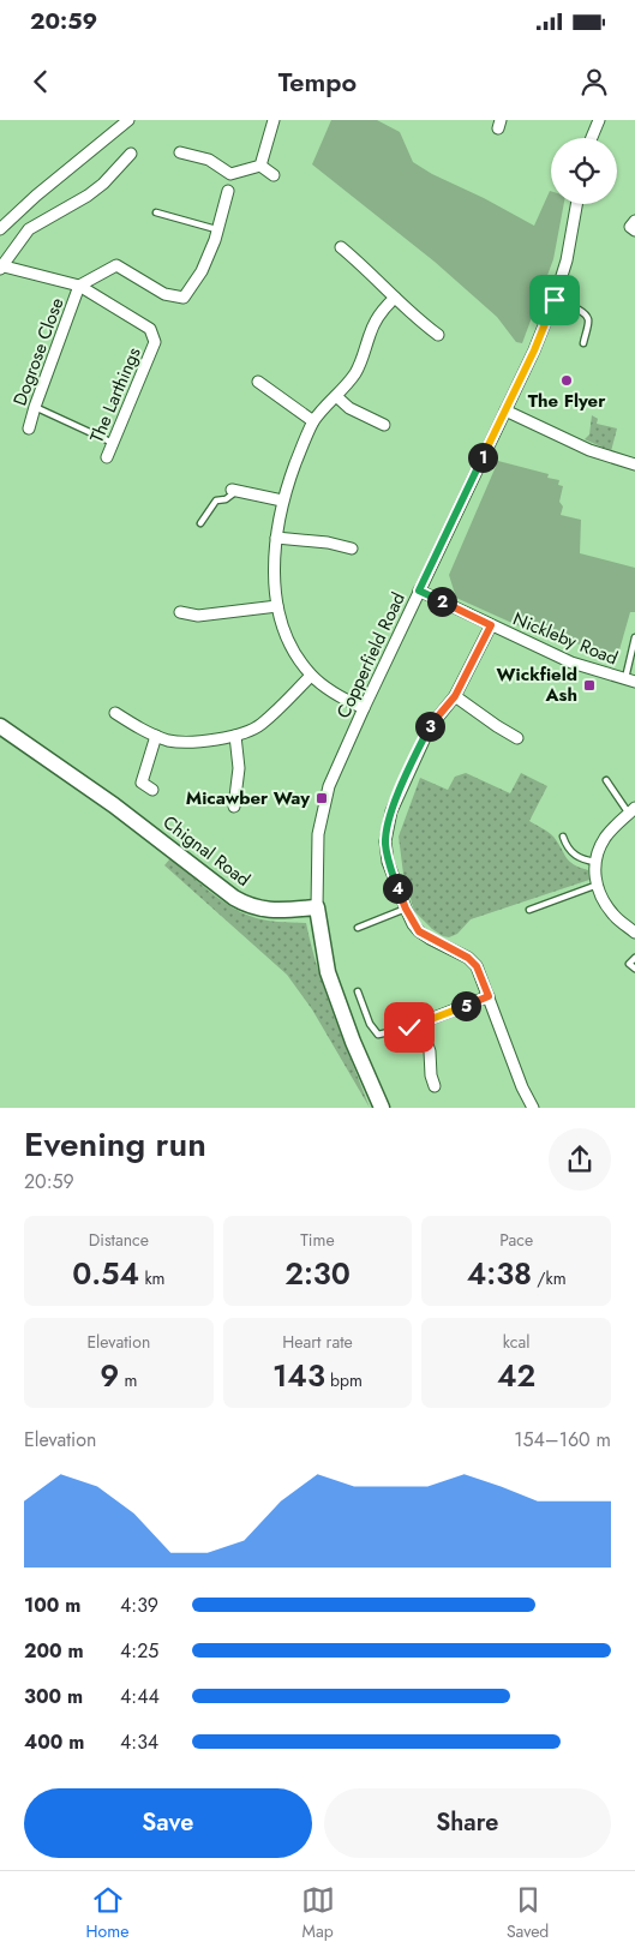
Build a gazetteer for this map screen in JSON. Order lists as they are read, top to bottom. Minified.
{"streets":{"street":["Dogrose Close","The Larthings","Nickleby Road","Copperfield Road","Chignal Road"]},"crossings":[["Dogrose Close","The Larthings"],["Nickleby Road","Copperfield Road"],["Copperfield Road","Chignal Road"]],"places":{"other":["The Flyer"],"transit":["Wickfield Ash","Micawber Way"]},"page":{"status":"20:59","header":"Tempo","pins":["1","2","3","4","5"],"heading":["Evening run","20:59"],"stats":[["Distance","0.54 km"],["Time","2:30"],["Pace","4:38 /km"],["Elevation","9 m"],["Heart rate","143 bpm"],["kcal","42"]],"chart":["Elevation","154–160 m"],"list":[{"name":"100 m","note":"4:39"},{"name":"200 m","note":"4:25"},{"name":"300 m","note":"4:44"},{"name":"400 m","note":"4:34"}],"buttons":["Save","Share"],"tabs":["Home","Map","Saved"]}}
